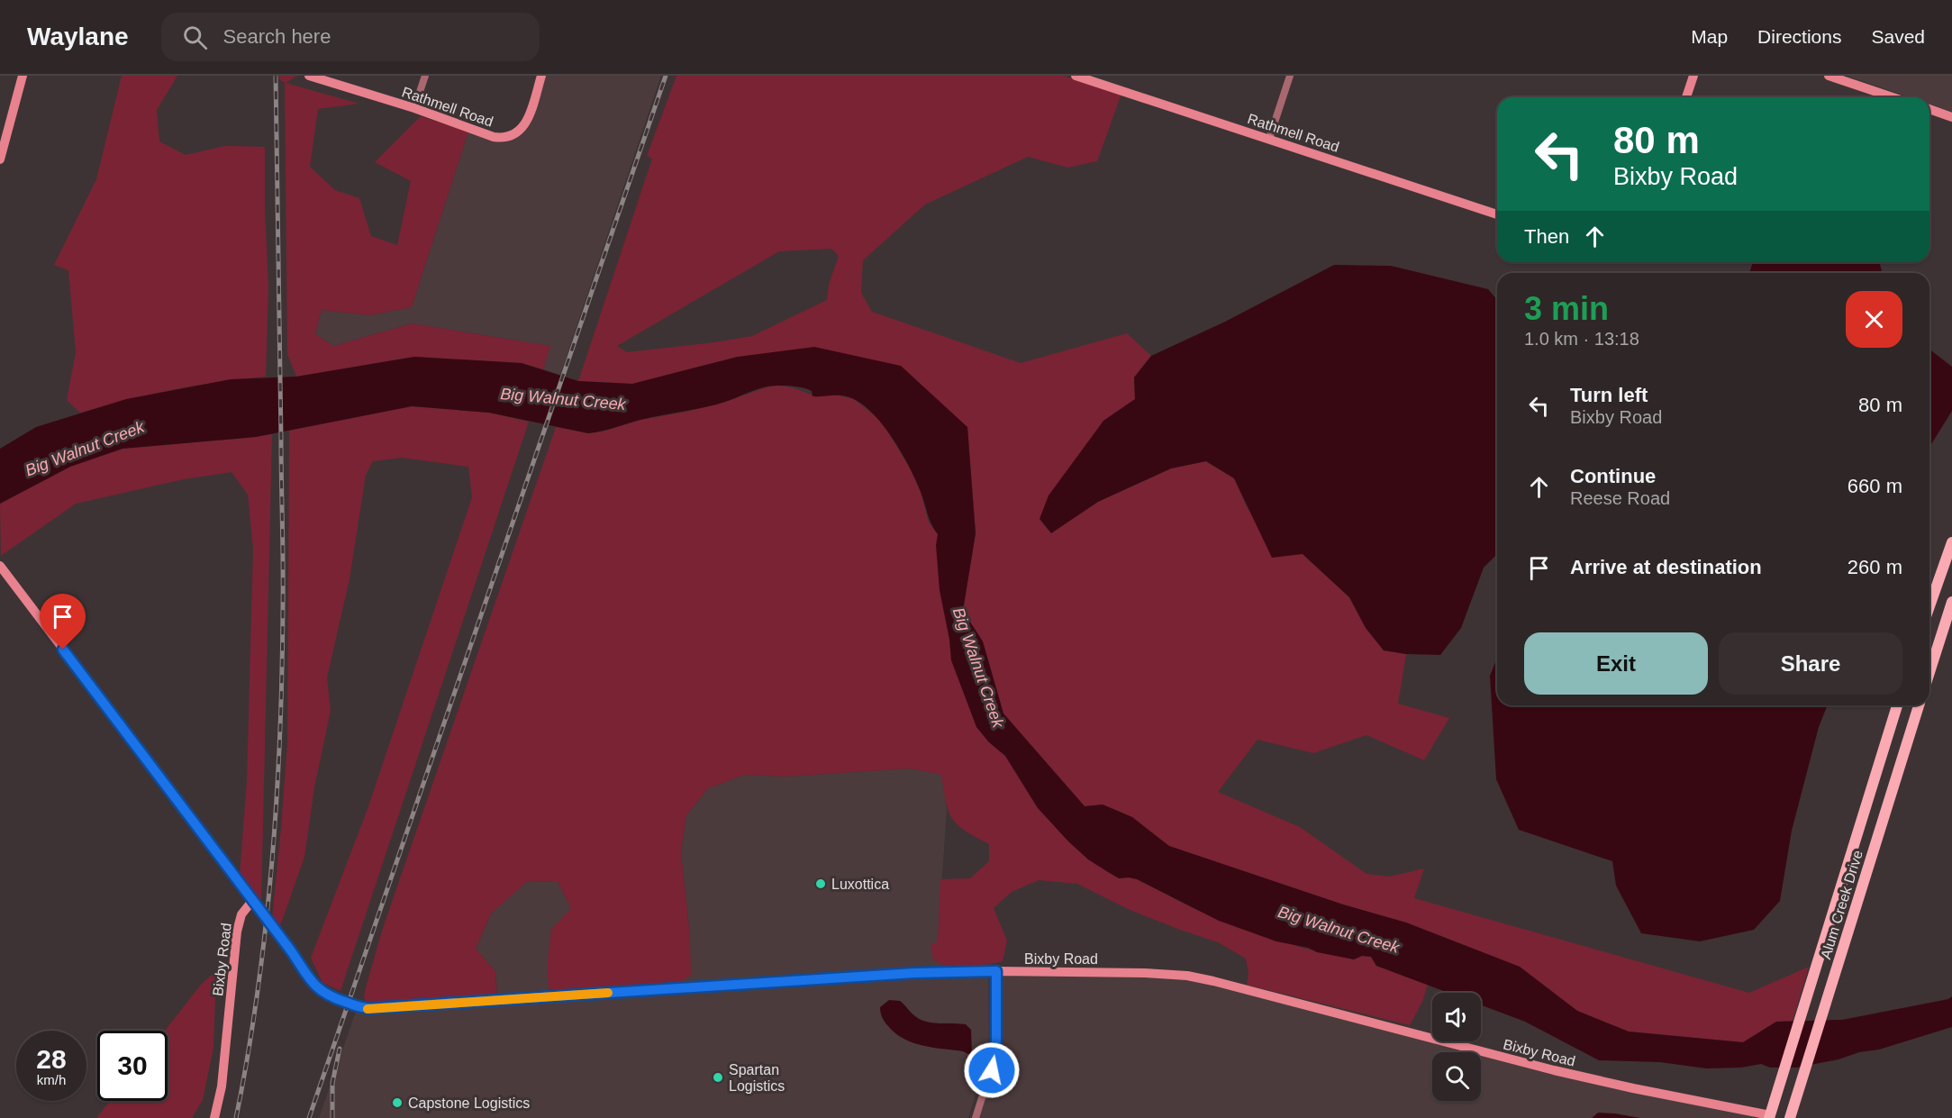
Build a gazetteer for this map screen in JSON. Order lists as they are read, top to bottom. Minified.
{"streets":{"main road":["Alum Creek Drive"],"street":["Rathmell Road","Bixby Road"]},"crossings":[["Alum Creek Drive","Bixby Road"]],"water":["Big Walnut Creek"],"places":["Luxottica","Spartan Logistics","Capstone Logistics"],"page":{"header":"Waylane","search":"Search here","nav":["Map","Directions","Saved"],"turn":["80 m","Bixby Road"],"then":"Then","heading":["3 min","1.0 km · 13:18"],"list":[{"name":"Turn left","note":"Bixby Road","value":"80 m"},{"name":"Continue","note":"Reese Road","value":"660 m"},{"name":"Arrive at destination","value":"260 m"}],"buttons":["Exit","Share"],"speed":"28 km/h","limit":"30"}}
